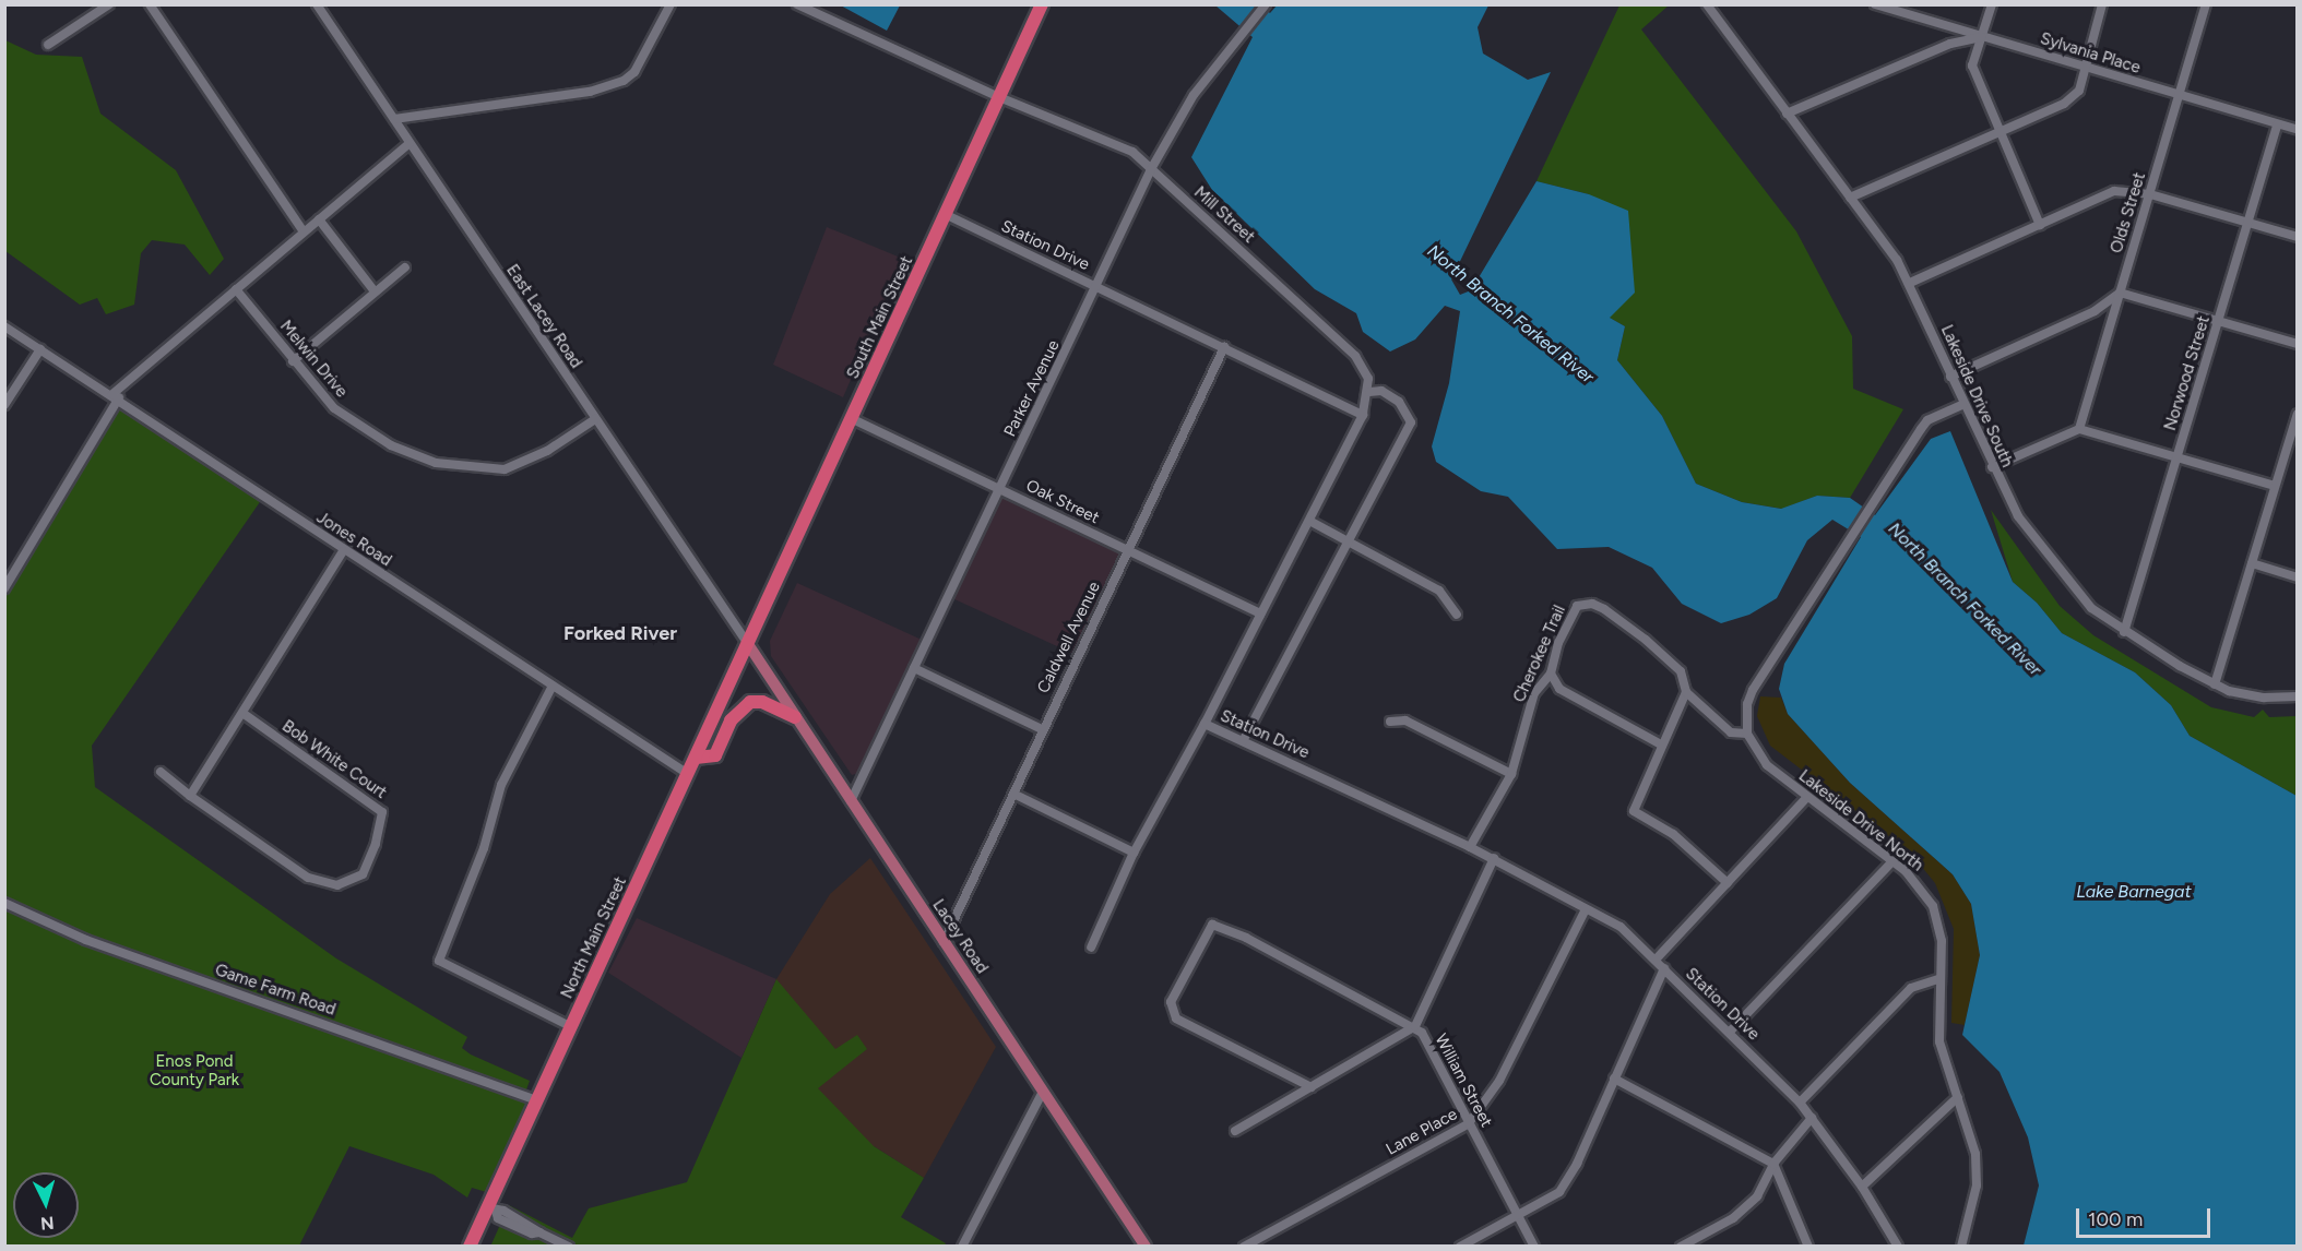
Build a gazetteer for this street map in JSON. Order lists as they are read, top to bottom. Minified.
{"streets":{"highway":["South Main Street","North Main Street"],"main road":["Lacey Road"],"street":["Sylvania Place","Olds Street","Mill Street","Station Drive","East Lacey Road","Melwin Drive","Norwood Street","Parker Avenue","Lakeside Drive South","Oak Street","Jones Road","Caldwell Avenue","Cherokee Trail","Bob White Court","Lakeside Drive North","Game Farm Road","William Street","Lane Place"]},"crossings":[["Sylvania Place","Olds Street"],["Sylvania Place","Norwood Street"],["Mill Street","South Main Street"],["Mill Street","Parker Avenue"],["Station Drive","South Main Street"],["Station Drive","Parker Avenue"],["Station Drive","Oak Street"],["Station Drive","Caldwell Avenue"],["Station Drive","Cherokee Trail"],["Station Drive","Lane Place"],["East Lacey Road","South Main Street"],["East Lacey Road","Melwin Drive"],["East Lacey Road","Lacey Road"],["East Lacey Road","North Main Street"],["South Main Street","Oak Street"],["South Main Street","Lacey Road"],["South Main Street","North Main Street"],["Norwood Street","Lakeside Drive South"],["Parker Avenue","Oak Street"],["Parker Avenue","Lacey Road"],["Oak Street","Caldwell Avenue"],["Jones Road","North Main Street"],["Caldwell Avenue","Lacey Road"],["Cherokee Trail","Lakeside Drive North"],["Lacey Road","North Main Street"],["North Main Street","Game Farm Road"],["William Street","Lane Place"]],"districts":["Forked River"],"water":["North Branch Forked River","Lake Barnegat"],"parks":["Enos Pond County Park"],"scale_bar":"100 m","north":"bottom"}
